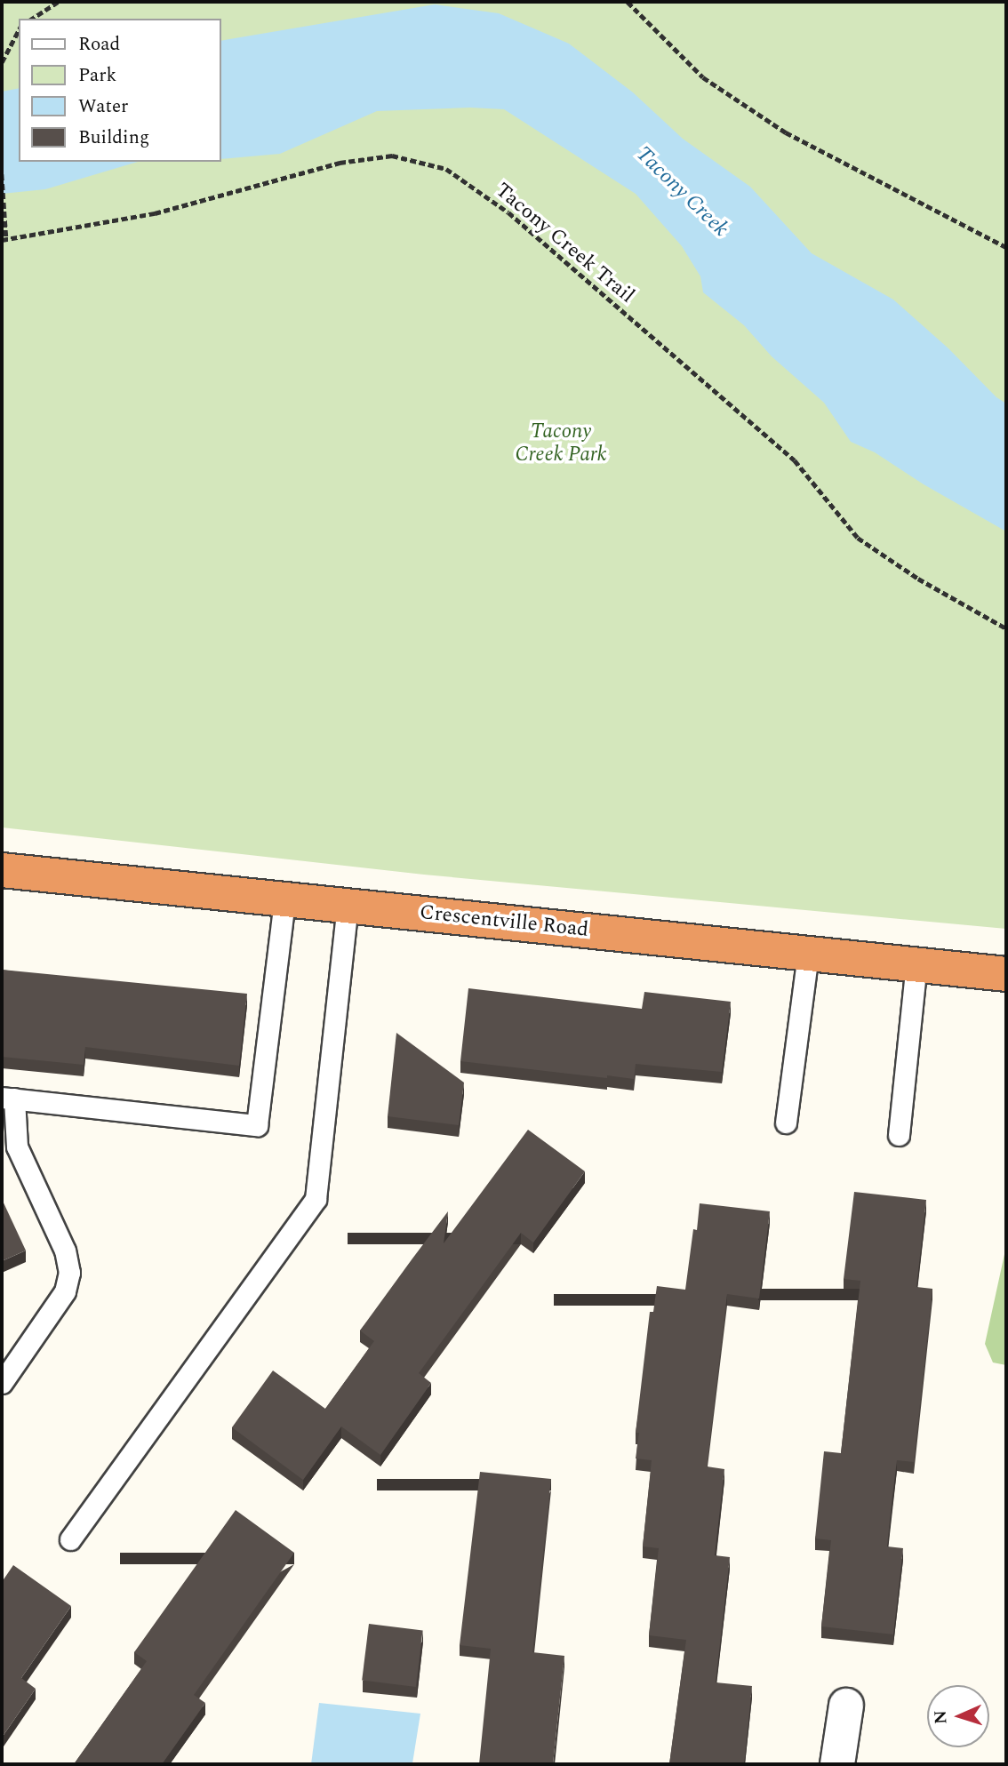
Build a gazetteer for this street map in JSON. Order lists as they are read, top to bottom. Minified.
{"streets":{"highway":["Crescentville Road"],"path":["Tacony Creek Trail"]},"water":["Tacony Creek"],"parks":["Tacony Creek Park"],"legend":["Road","Park","Water","Building"],"north":"left"}
